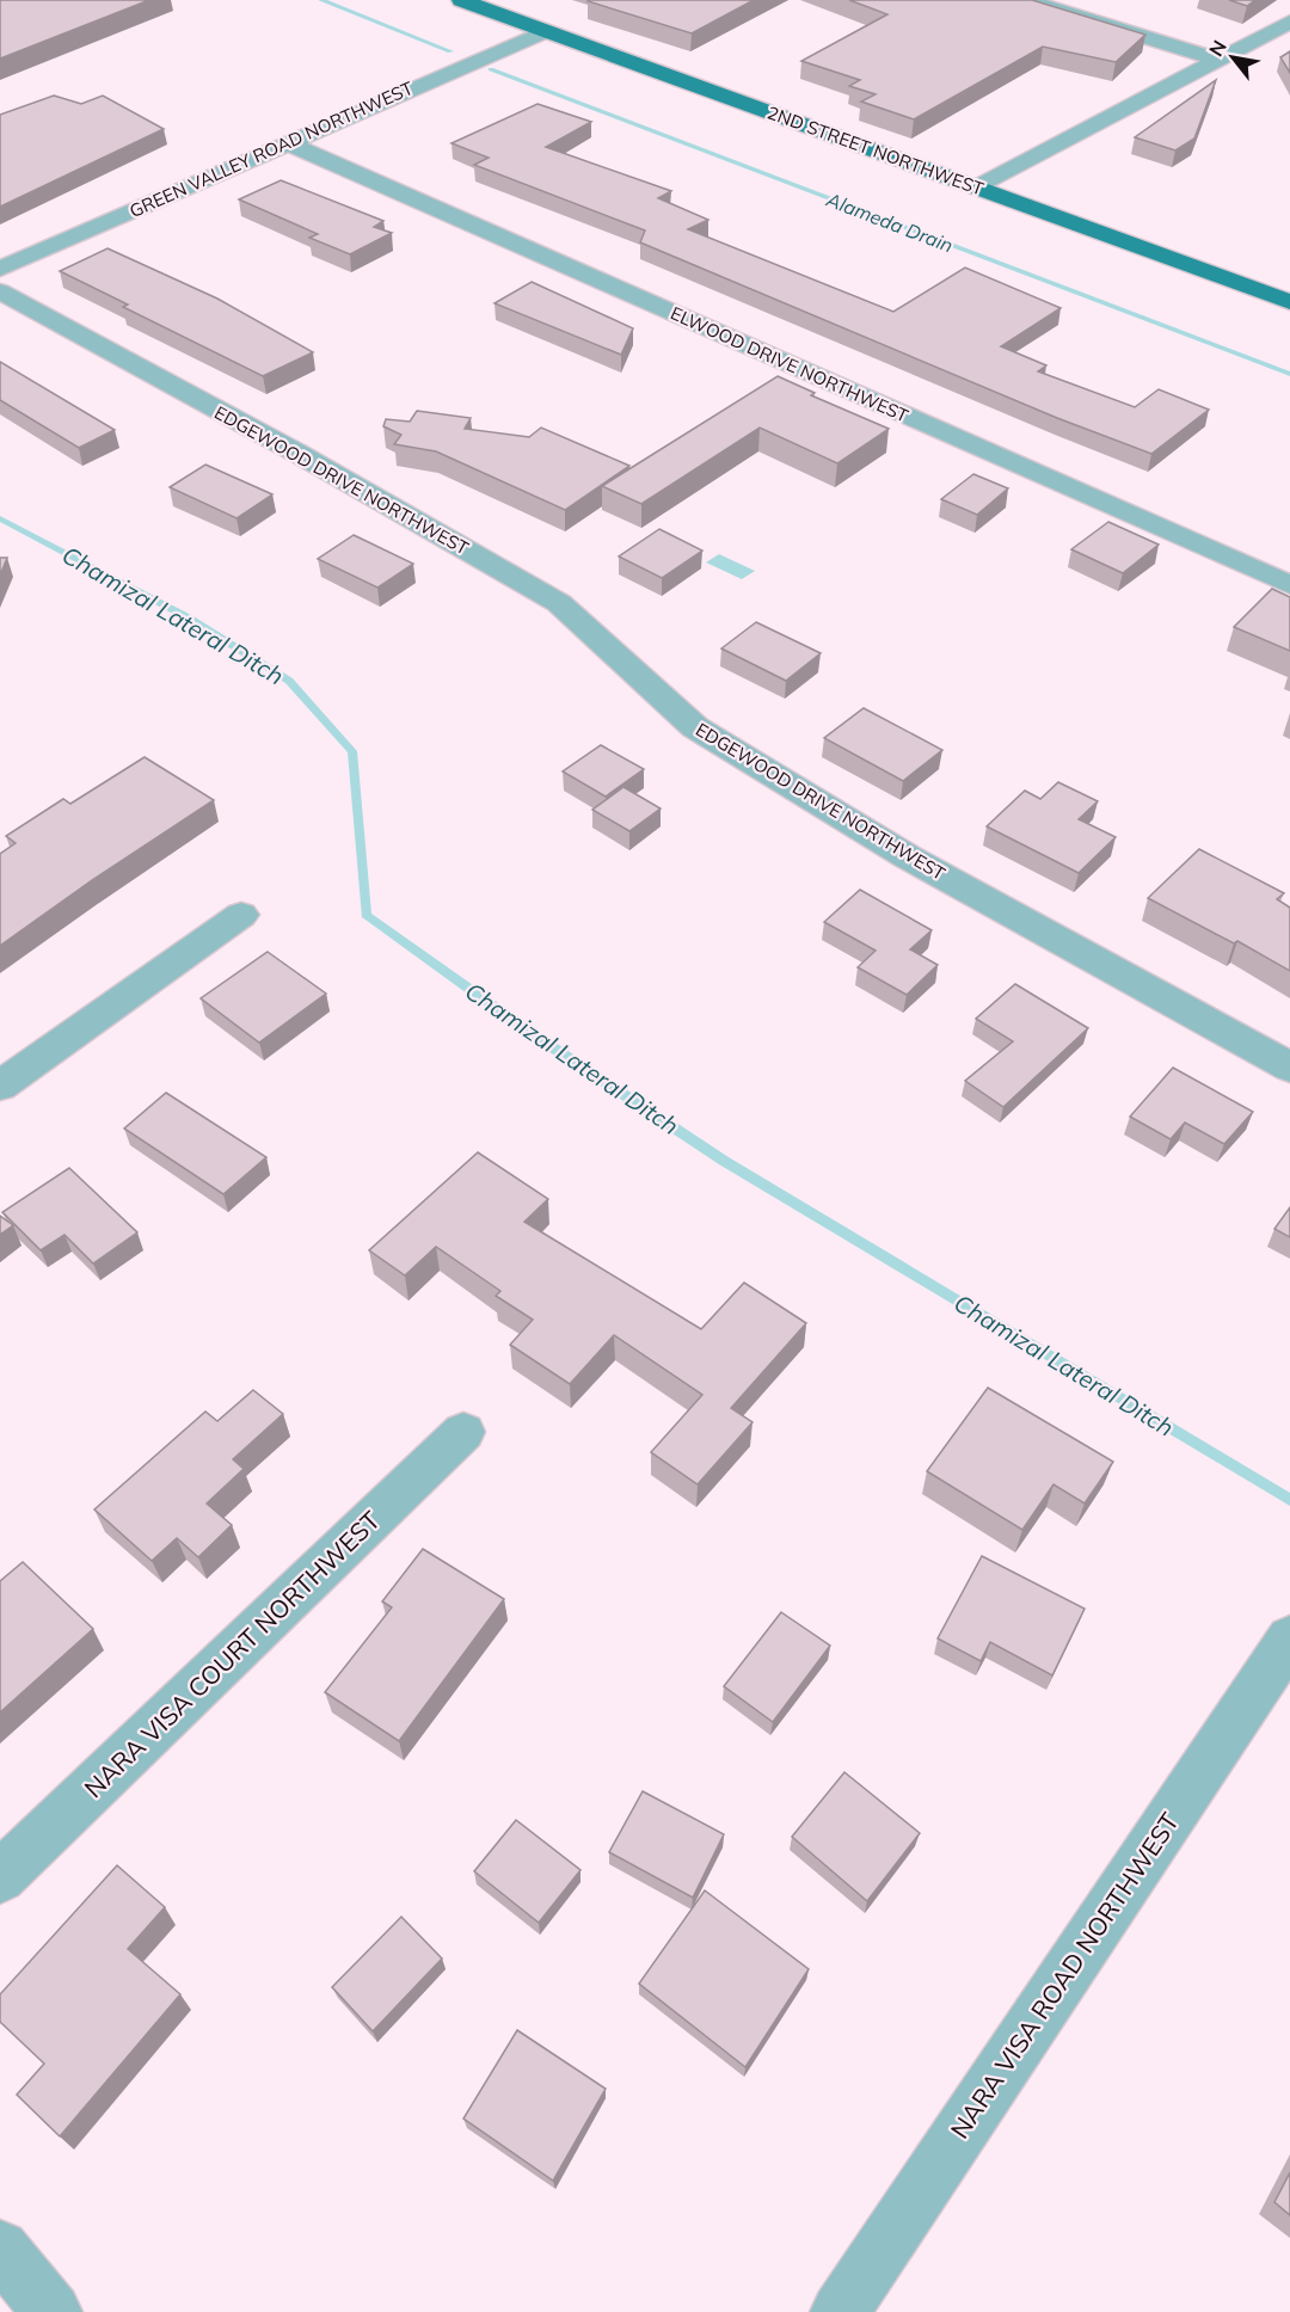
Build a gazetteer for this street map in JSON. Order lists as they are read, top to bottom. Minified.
{"streets":{"main road":["2ND STREET NORTHWEST"],"street":["GREEN VALLEY ROAD NORTHWEST","ELWOOD DRIVE NORTHWEST","EDGEWOOD DRIVE NORTHWEST","NARA VISA COURT NORTHWEST","NARA VISA ROAD NORTHWEST"]},"crossings":[["GREEN VALLEY ROAD NORTHWEST","2ND STREET NORTHWEST"],["GREEN VALLEY ROAD NORTHWEST","ELWOOD DRIVE NORTHWEST"]],"water":["Alameda Drain","Chamizal Lateral Ditch"],"north":"top left"}
